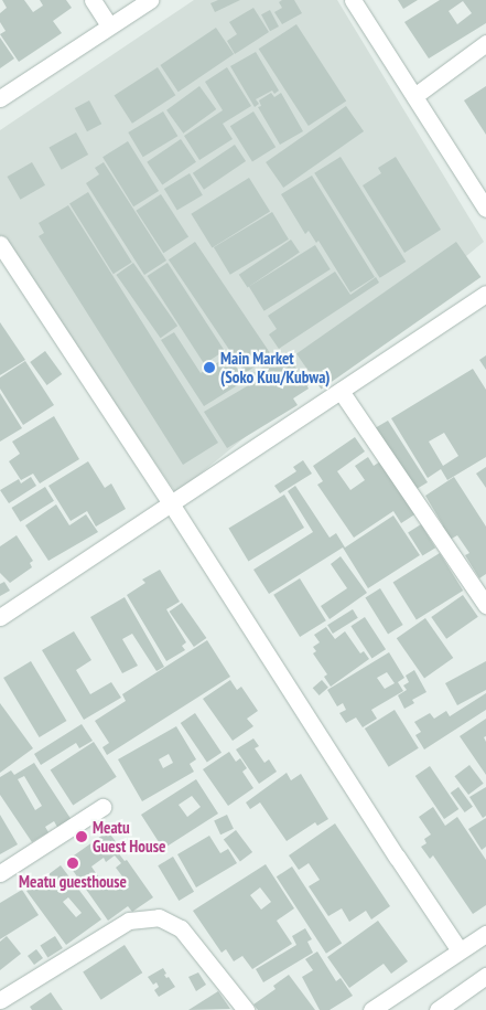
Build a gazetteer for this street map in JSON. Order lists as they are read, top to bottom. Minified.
{"places":["Main Market (Soko Kuu/Kubwa)","Meatu Guest House","Meatu guesthouse"]}
